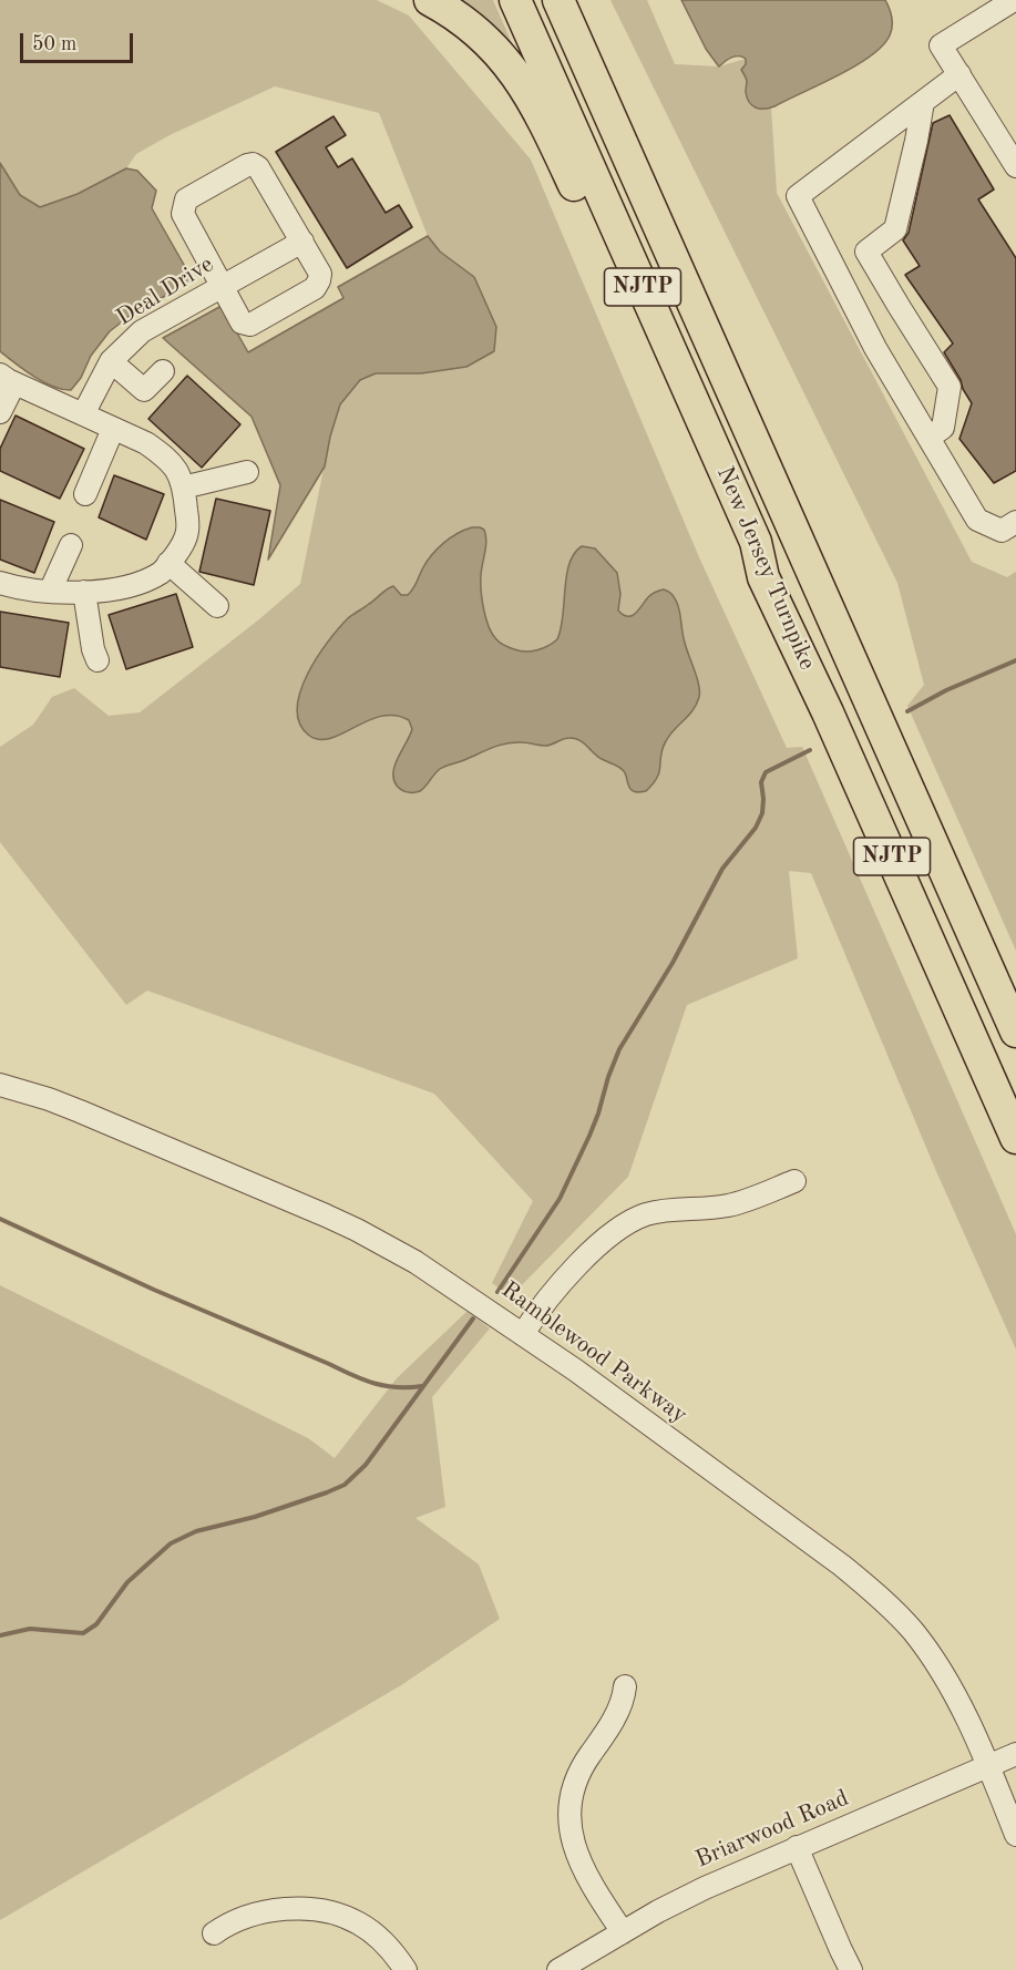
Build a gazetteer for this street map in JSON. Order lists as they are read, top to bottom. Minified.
{"streets":{"highway":["NJTP","New Jersey Turnpike"],"street":["Deal Drive","Ramblewood Parkway","Briarwood Road"]},"crossings":[["Ramblewood Parkway","Briarwood Road"]],"scale_bar":"50 m"}
